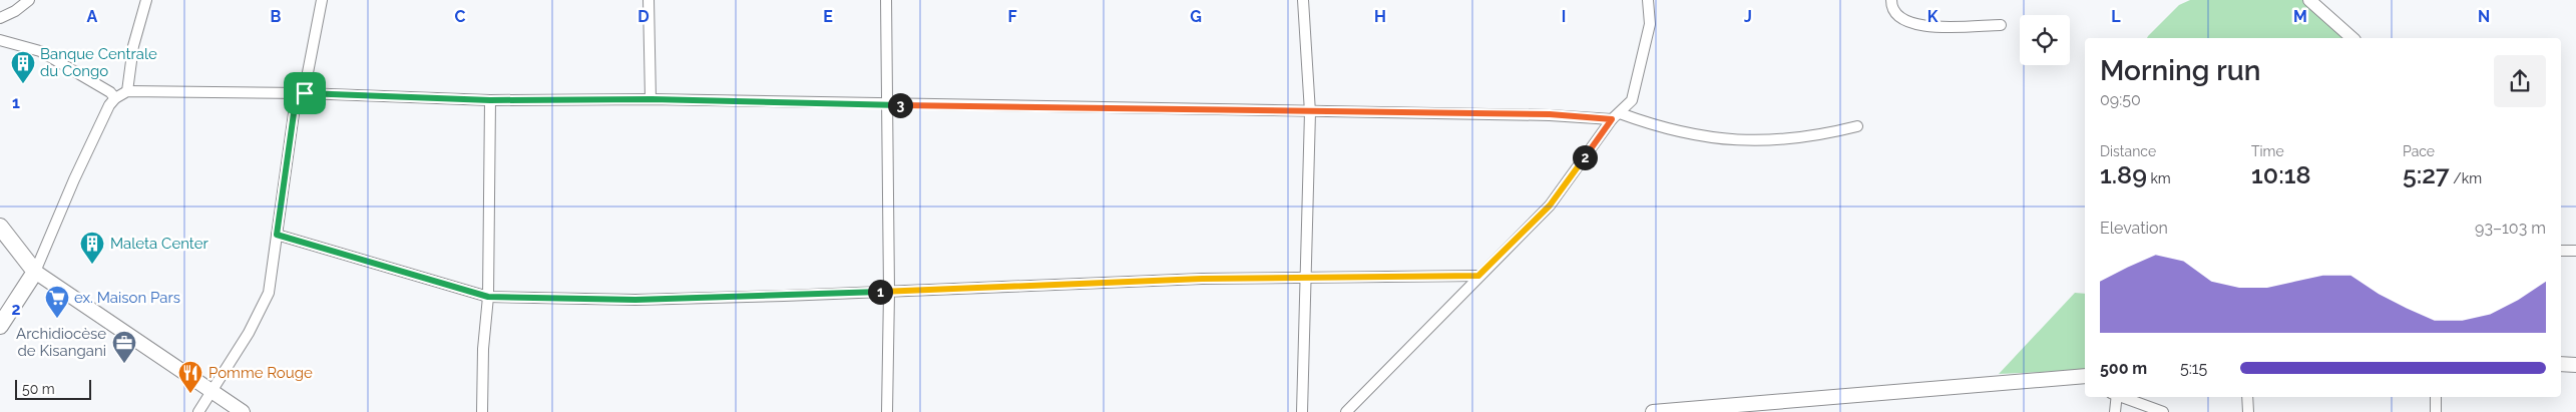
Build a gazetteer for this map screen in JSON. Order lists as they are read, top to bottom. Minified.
{"places":{"building":["Banque Centrale du Congo","Maleta Center"],"supermarket":["ex. Maison Pars"],"office":["Archidiocèse de Kisangani"],"restaurant":["Pomme Rouge"]},"scale_bar":"50 m","page":{"heading":["Morning run","09:50"],"pins":["3","2","1"],"stats":[["Distance","1.89 km"],["Time","10:18"],["Pace","5:27 /km"]],"chart":["Elevation","93–103 m"],"list":[{"name":"500 m","note":"5:15"}],"scale":"50 m"},"grid":{"columns":["A","B","C","D","E","F","G","H","I","J","K","L","M","N"],"rows":["1","2"]}}
